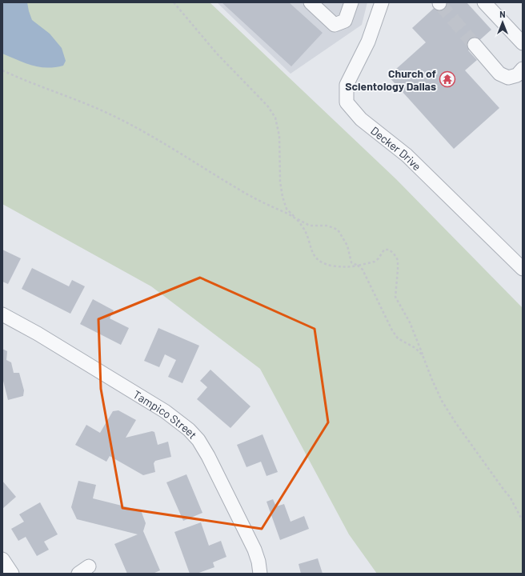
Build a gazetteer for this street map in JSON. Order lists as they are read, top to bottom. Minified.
{"streets":{"street":["Decker Drive","Tampico Street"]},"places":{"temple":["Church of Scientology Dallas"]},"north":"top"}
